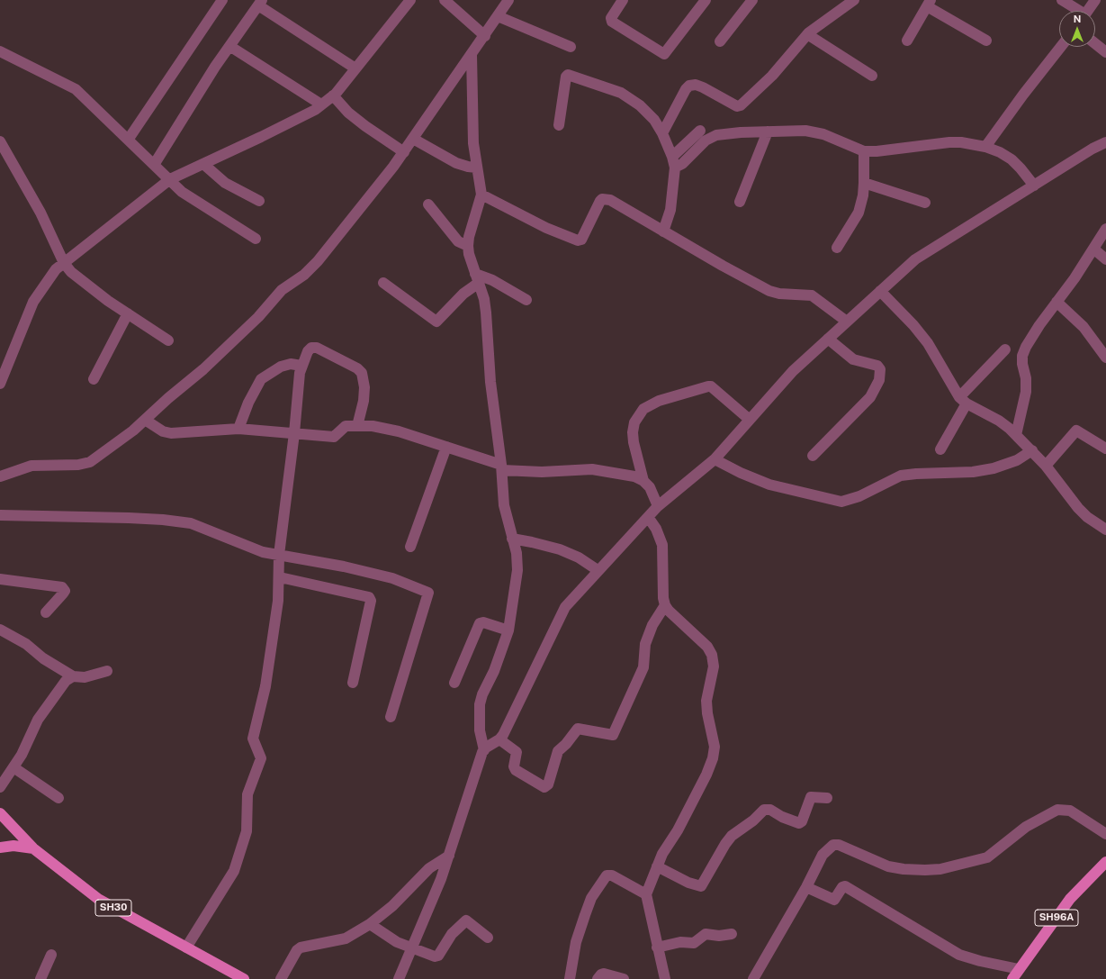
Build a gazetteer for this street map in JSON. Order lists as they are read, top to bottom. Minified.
{"streets":{"main road":["SH30","SH96A"]},"north":"top"}
